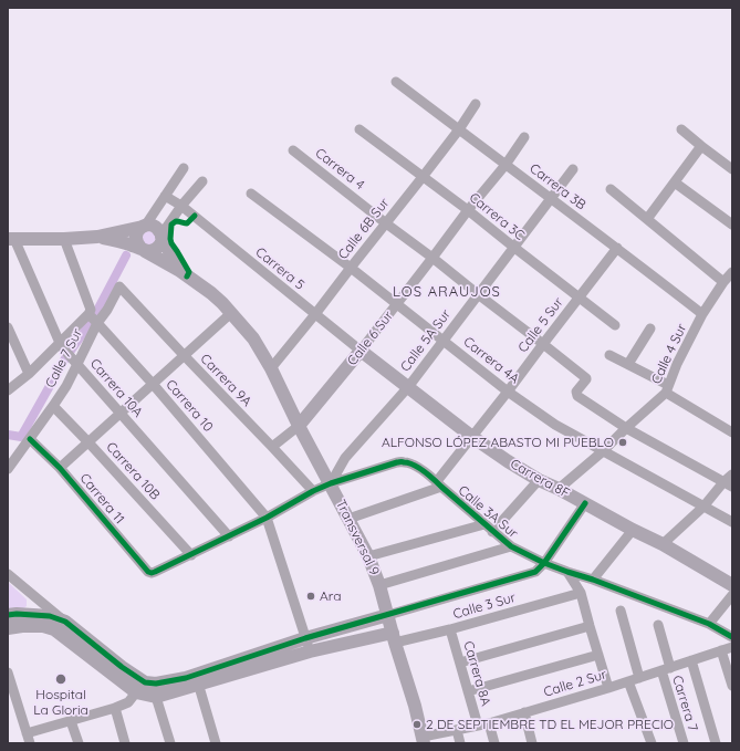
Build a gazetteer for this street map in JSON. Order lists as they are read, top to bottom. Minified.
{"streets":{"street":["Carrera 4","Carrera 3B","Carrera 3C","Calle 6B Sur","Carrera 5","Calle 5 Sur","Calle 6 Sur","Calle 5A Sur","Calle 4 Sur","Calle 7 Sur","Carrera 4A","Carrera 9A","Carrera 10A","Carrera 10","Carrera 10B","Carrera 8F","Carrera 11","Calle 3A Sur","Transversal 9","Calle 3 Sur","Carrera 8A","Calle 2 Sur","Carrera 7"]},"crossings":[["Carrera 4","Calle 6B Sur"],["Carrera 4","Calle 6 Sur"],["Carrera 3B","Calle 6B Sur"],["Carrera 3B","Calle 5 Sur"],["Carrera 3B","Calle 6 Sur"],["Carrera 3B","Calle 5A Sur"],["Carrera 3B","Calle 4 Sur"],["Carrera 3C","Calle 6B Sur"],["Carrera 3C","Calle 5 Sur"],["Carrera 3C","Calle 6 Sur"],["Carrera 3C","Calle 5A Sur"],["Calle 6B Sur","Carrera 5"],["Calle 6B Sur","Carrera 4A"],["Calle 6B Sur","Transversal 9"],["Carrera 5","Calle 6 Sur"],["Carrera 5","Carrera 8F"],["Calle 5 Sur","Carrera 4A"],["Calle 5 Sur","Carrera 8F"],["Calle 5 Sur","Calle 3A Sur"],["Calle 6 Sur","Carrera 4A"],["Calle 6 Sur","Carrera 9A"],["Calle 6 Sur","Carrera 8F"],["Calle 6 Sur","Transversal 9"],["Calle 5A Sur","Carrera 4A"],["Calle 5A Sur","Carrera 8F"],["Calle 5A Sur","Calle 3A Sur"],["Calle 5A Sur","Transversal 9"],["Calle 4 Sur","Carrera 4A"],["Calle 4 Sur","Carrera 8F"],["Calle 7 Sur","Carrera 9A"],["Calle 7 Sur","Carrera 10A"],["Calle 7 Sur","Carrera 10"],["Calle 7 Sur","Carrera 10B"],["Calle 7 Sur","Carrera 11"],["Carrera 9A","Calle 3A Sur"],["Carrera 10A","Calle 3A Sur"],["Carrera 10A","Transversal 9"],["Carrera 10","Calle 3A Sur"],["Carrera 10","Transversal 9"],["Carrera 10B","Calle 3A Sur"],["Carrera 11","Calle 3A Sur"],["Calle 3A Sur","Transversal 9"],["Transversal 9","Calle 3 Sur"],["Transversal 9","Calle 2 Sur"],["Calle 3 Sur","Carrera 8A"],["Carrera 8A","Calle 2 Sur"],["Calle 2 Sur","Carrera 7"]],"districts":["LOS ARAUJOS"],"places":["ALFONSO LÓPEZ ABASTO MI PUEBLO","Ara","Hospital La Gloria","2 DE SEPTIEMBRE TD EL MEJOR PRECIO"]}
